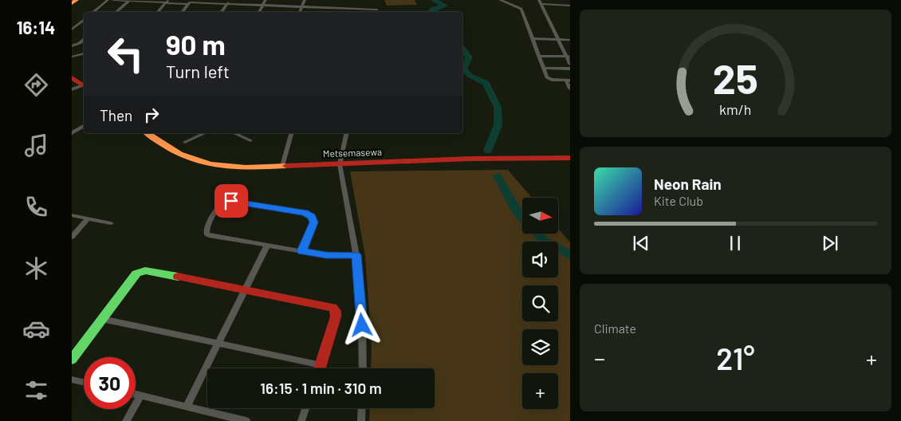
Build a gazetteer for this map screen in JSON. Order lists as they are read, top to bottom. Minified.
{"streets":{"street":["Metsemasewa"]},"north":"right","page":{"tabs":"16:14","turn":["90 m","Turn left"],"then":"Then","song":["Neon Rain","Kite Club"],"map_buttons":"+","tile":"Climate","heat":["−","21°","+"],"limit":"30","trip":"16:15 · 1 min · 310 m","gauge":["25","km/h"]}}
